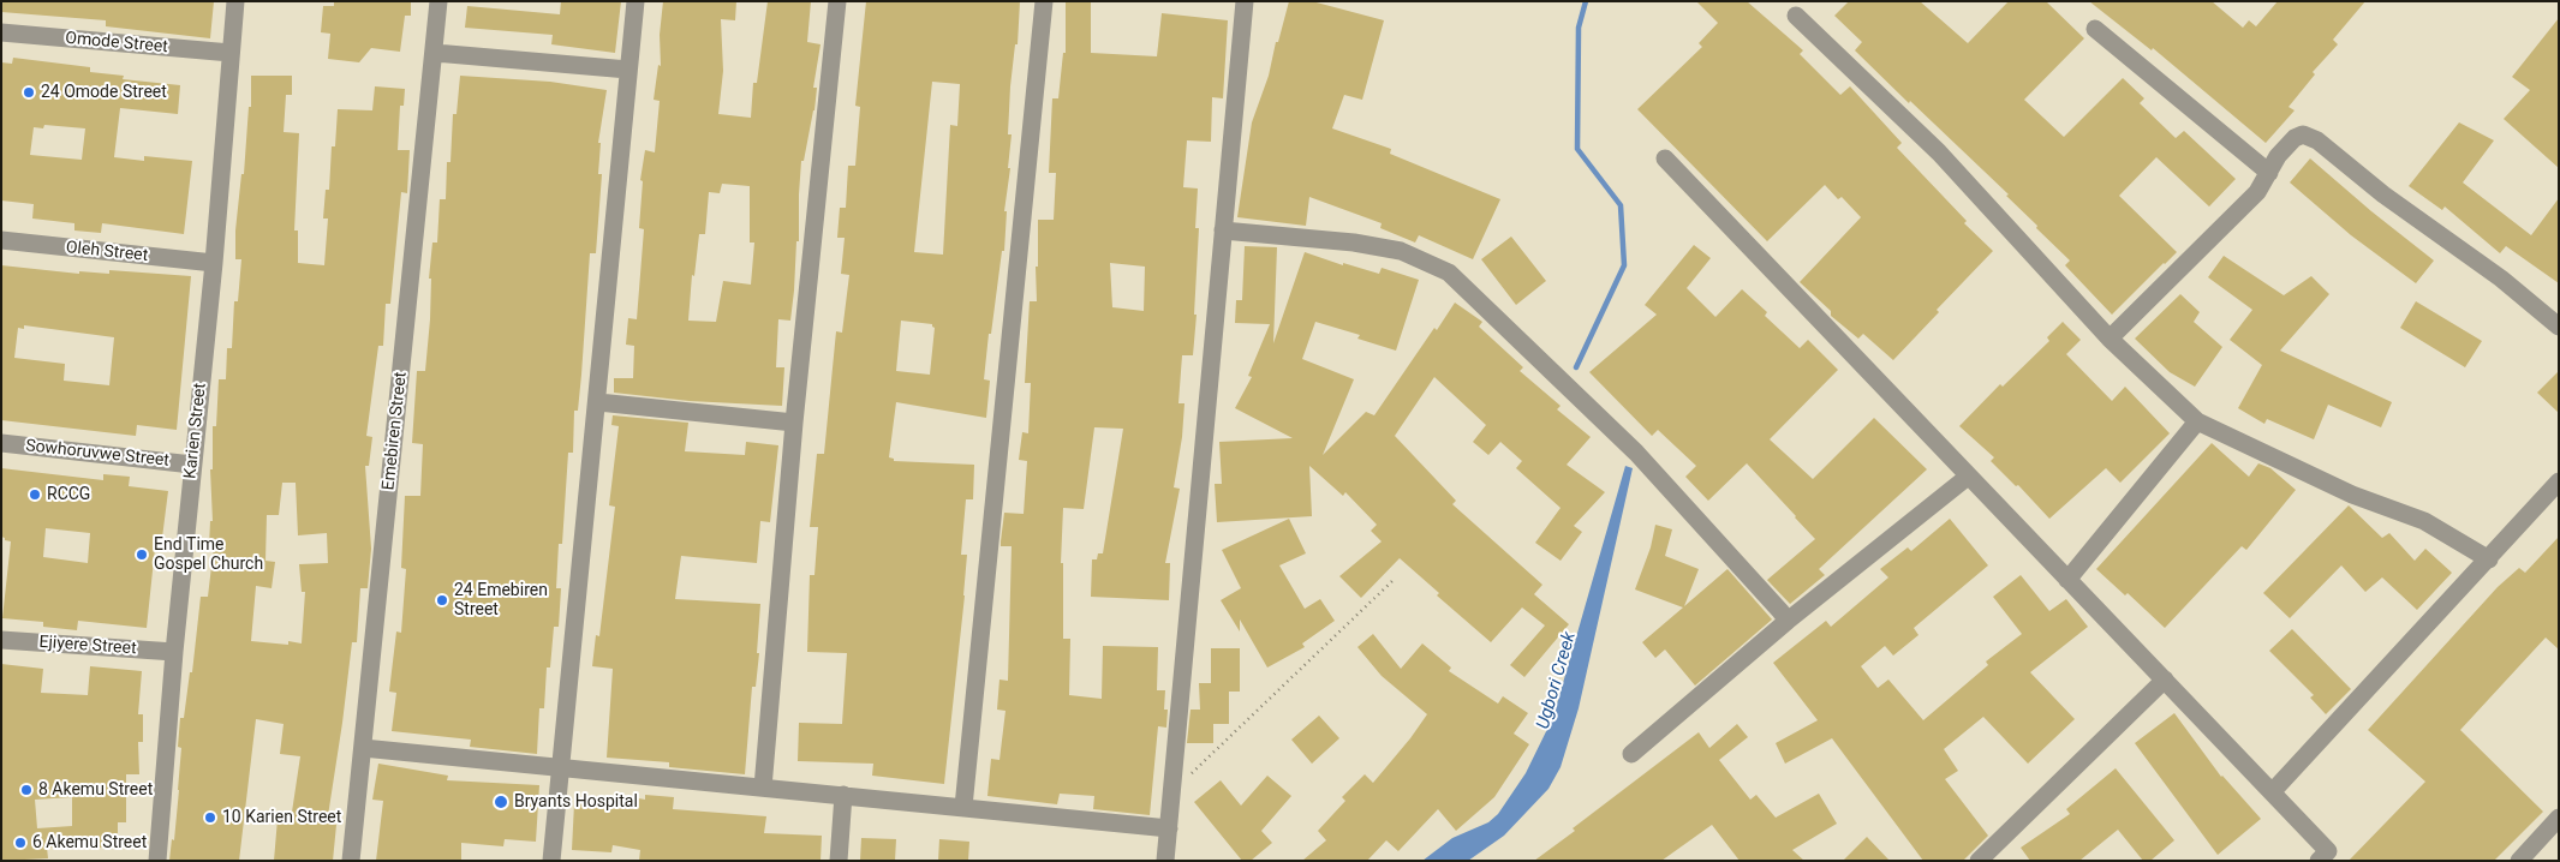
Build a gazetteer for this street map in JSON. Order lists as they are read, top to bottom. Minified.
{"streets":{"street":["Omode Street","Oleh Street","Karien Street","Emebiren Street","Sowhoruvwe Street","Ejiyere Street"]},"crossings":[["Omode Street","Karien Street"],["Oleh Street","Karien Street"],["Karien Street","Sowhoruvwe Street"],["Karien Street","Ejiyere Street"]],"water":["Ugbori Creek"],"places":["24 Omode Street","RCCG","End Time Gospel Church","24 Emebiren Street","8 Akemu Street","Bryants Hospital","10 Karien Street","6 Akemu Street"]}
